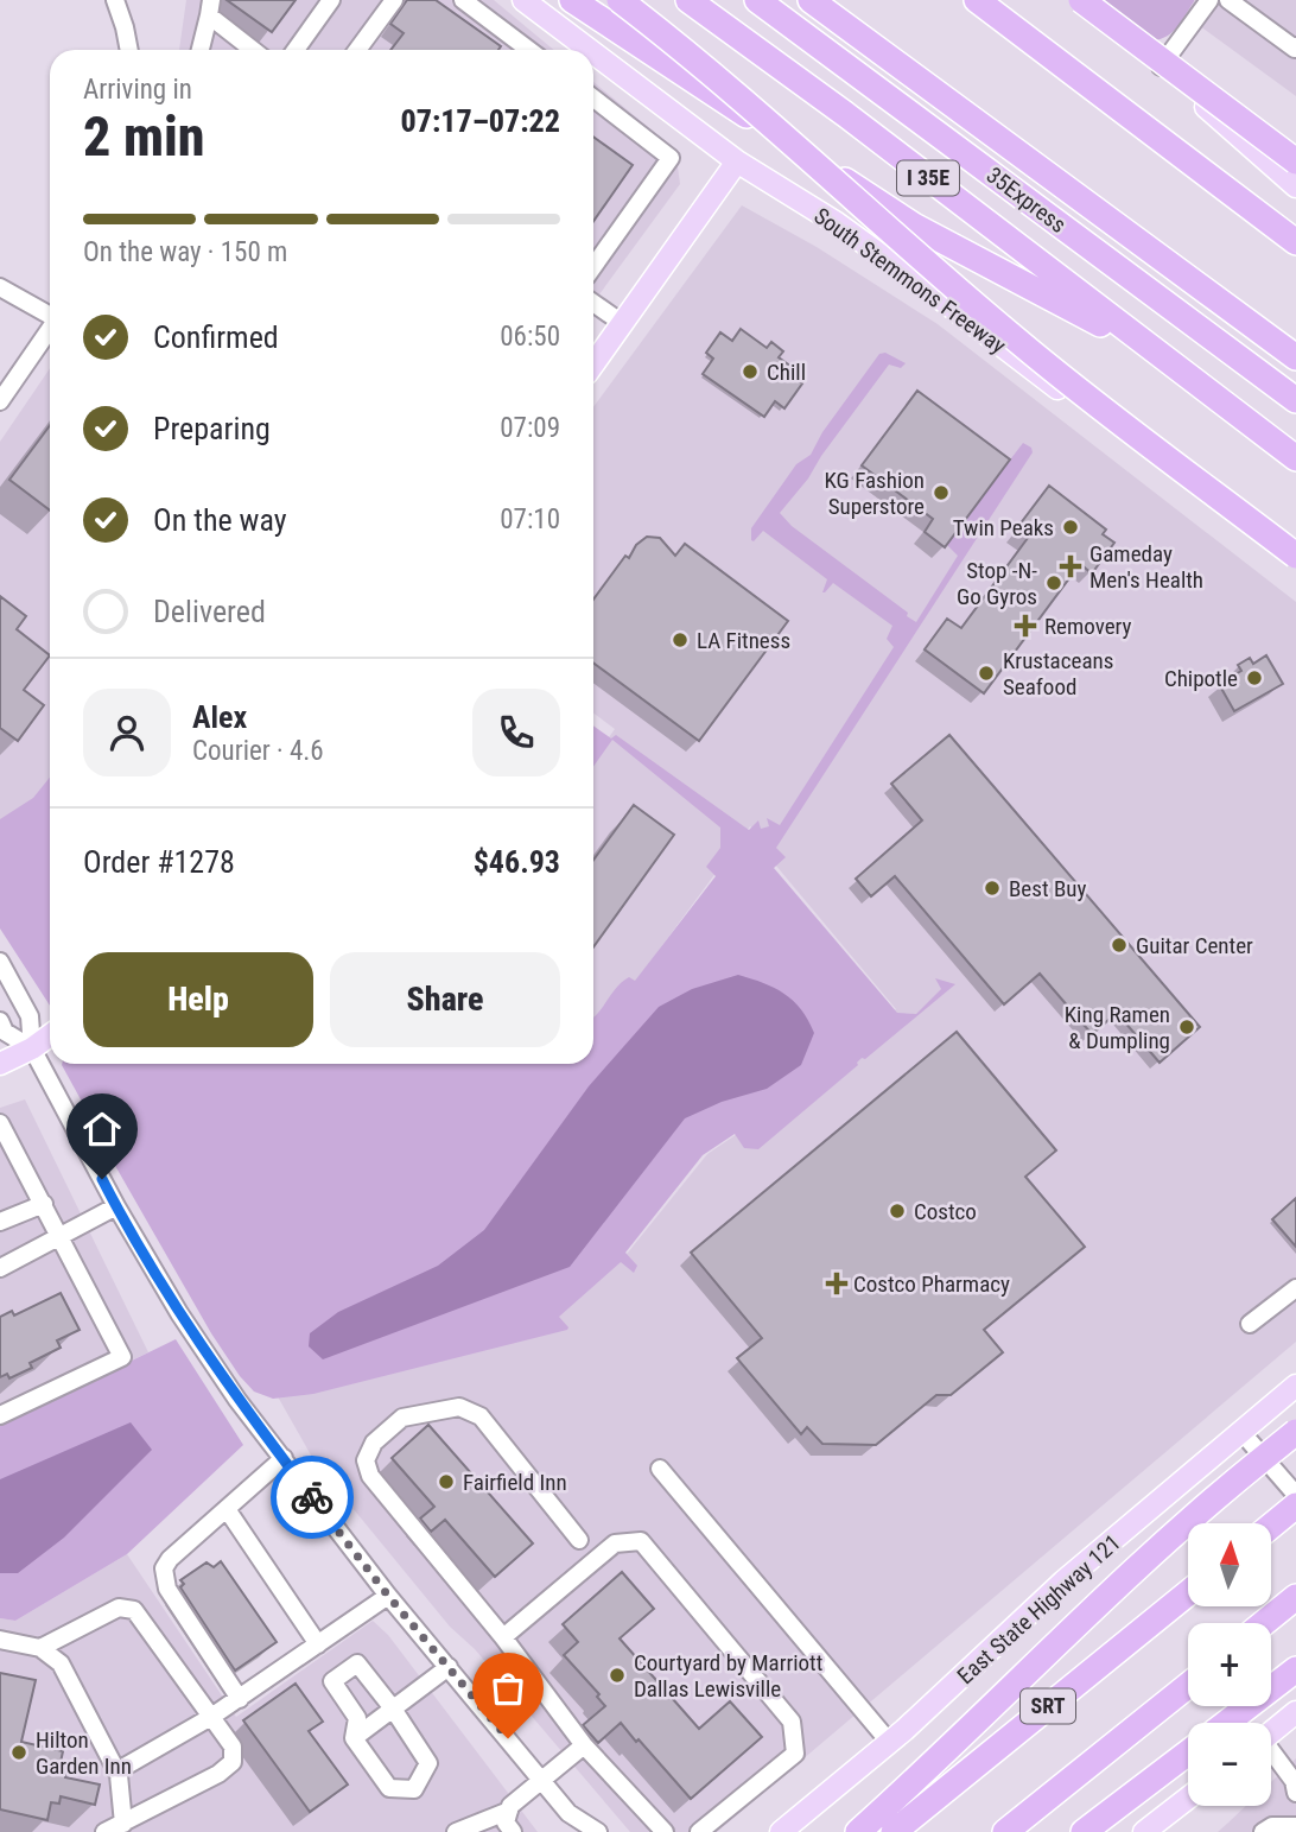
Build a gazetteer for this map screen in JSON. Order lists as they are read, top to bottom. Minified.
{"streets":{"highway":["I 35E","35Express","SRT"],"main road":["South Stemmons Freeway","East State Highway 121"]},"places":{"other":["Chill","KG Fashion Superstore","Twin Peaks","Stop -N- Go Gyros","LA Fitness","Krustaceans Seafood","Chipotle","Best Buy","Guitar Center","King Ramen & Dumpling","Costco","Fairfield Inn","Courtyard by Marriott Dallas Lewisville","Hilton Garden Inn"],"health":["Gameday Men's Health","Removery","Costco Pharmacy"]},"north":"top","page":{"heading":["2 min","Arriving in","07:17–07:22"],"panel":["Alex","Courier · 4.6","Order #1278","$46.93"],"bar":"On the way · 150 m","list":[["Confirmed","06:50"],["Preparing","07:09"],["On the way","07:10"],"Delivered"],"buttons":["Help","Share"],"map_buttons":["+","−"]}}
